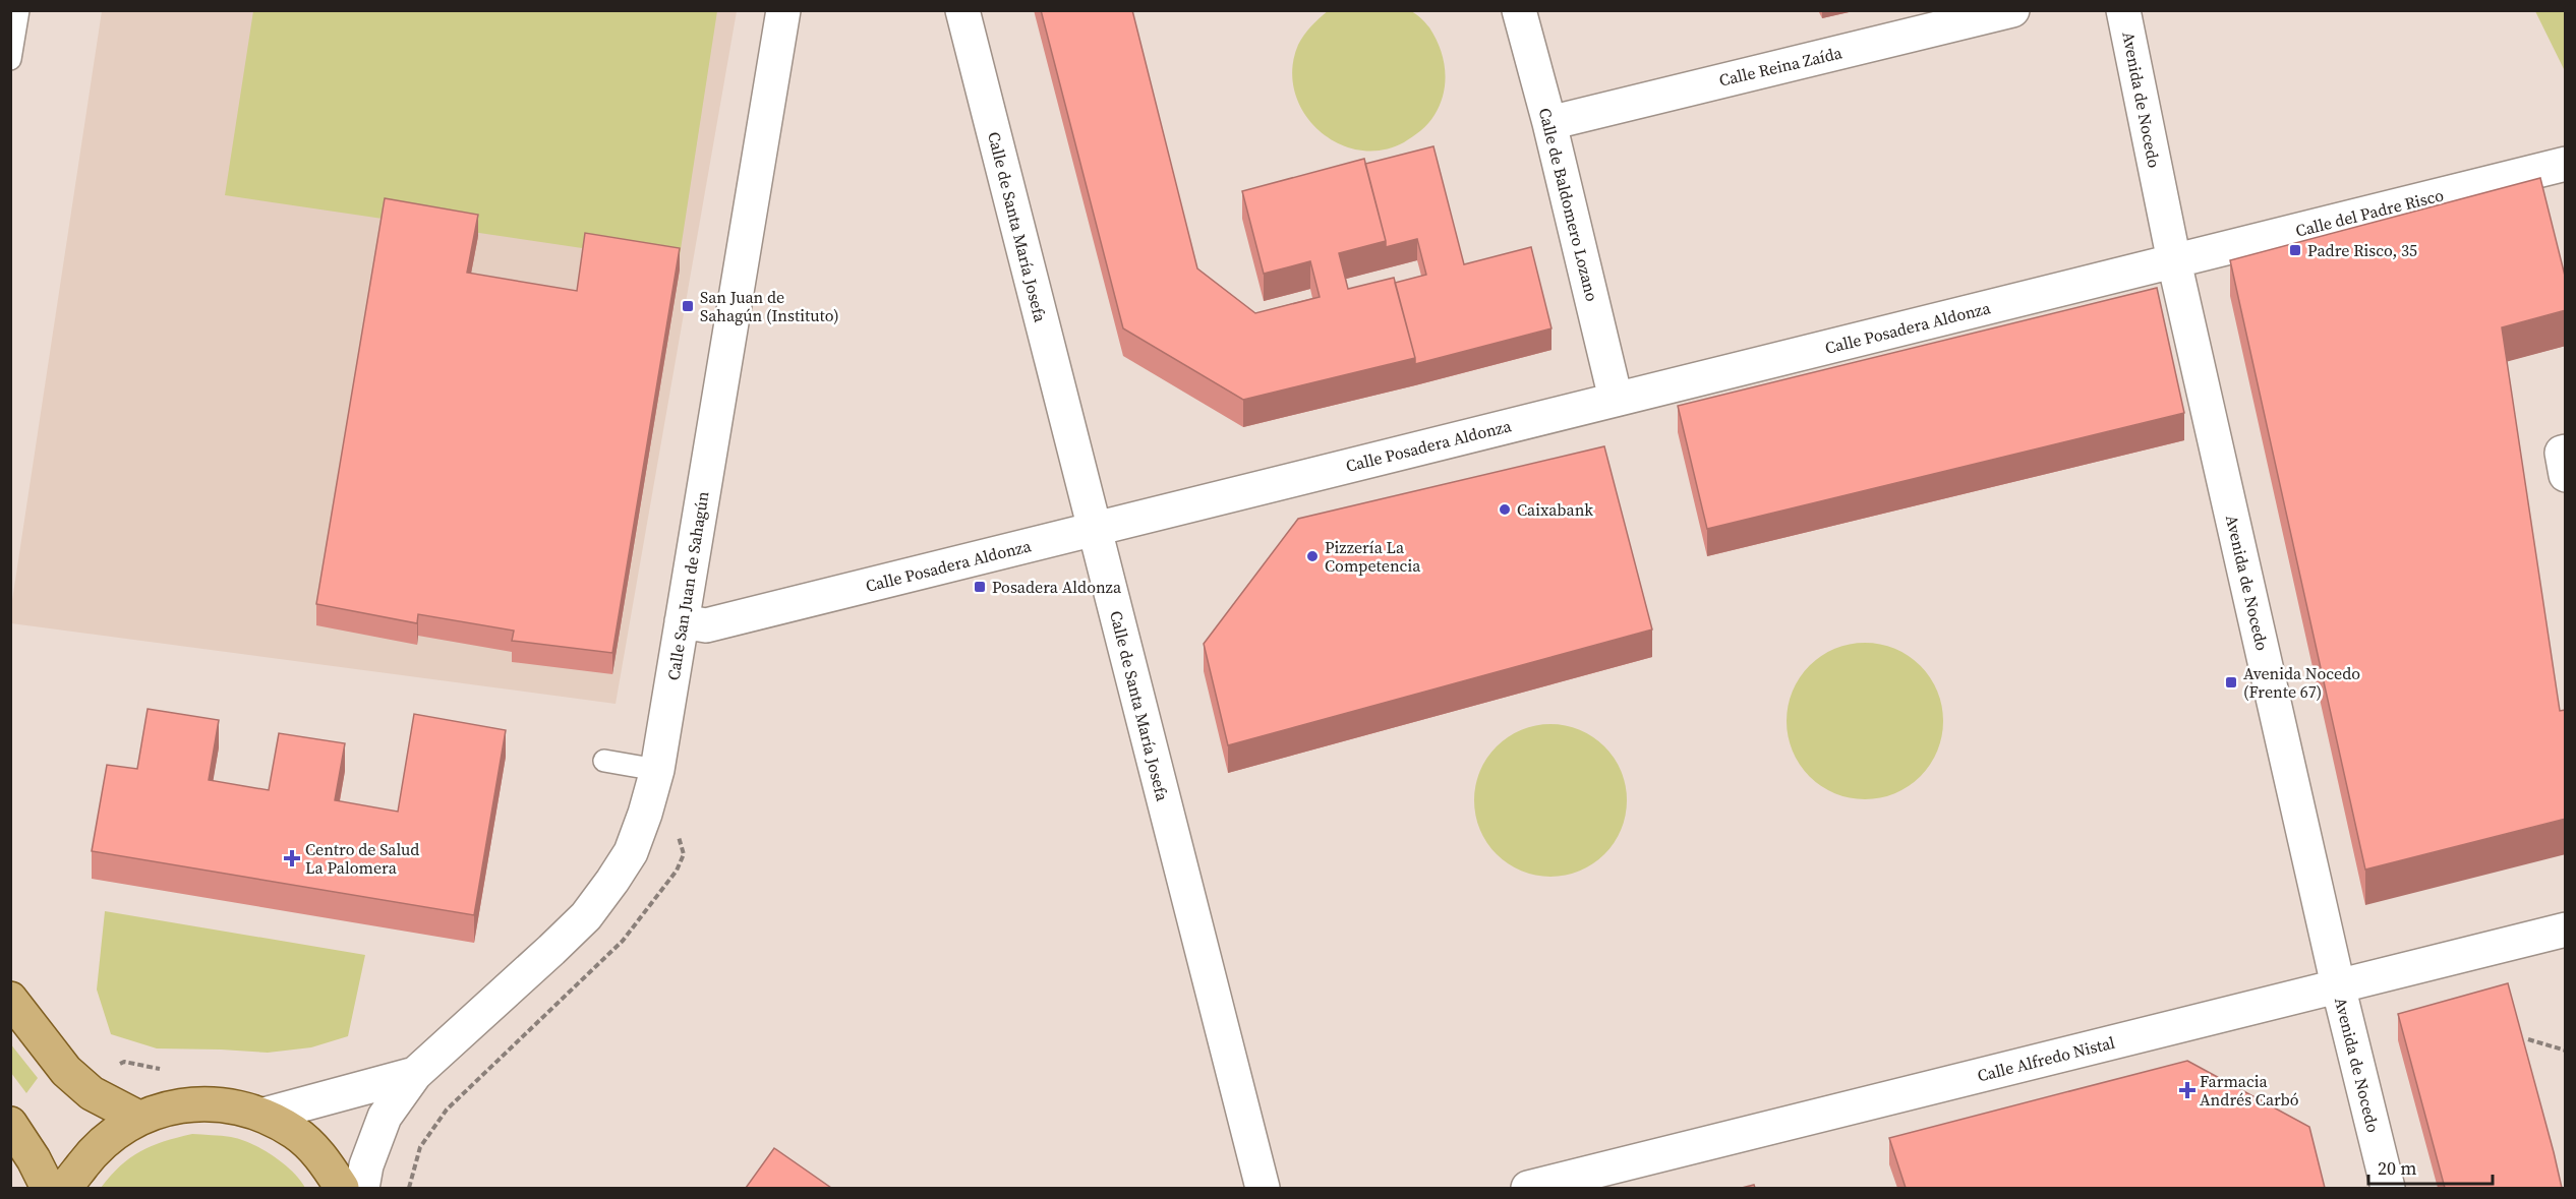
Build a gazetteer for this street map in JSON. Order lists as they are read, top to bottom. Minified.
{"streets":{"street":["Calle Reina Zaída","Avenida de Nocedo","Calle de Baldomero Lozano","Calle del Padre Risco","Calle de Santa María Josefa","Calle Posadera Aldonza","Calle San Juan de Sahagún","Calle Alfredo Nistal"]},"crossings":[["Calle Reina Zaída","Calle de Baldomero Lozano"],["Avenida de Nocedo","Calle del Padre Risco"],["Avenida de Nocedo","Calle Posadera Aldonza"],["Avenida de Nocedo","Calle Alfredo Nistal"],["Calle de Baldomero Lozano","Calle Posadera Aldonza"],["Calle del Padre Risco","Calle Posadera Aldonza"],["Calle de Santa María Josefa","Calle Posadera Aldonza"],["Calle Posadera Aldonza","Calle San Juan de Sahagún"]],"places":{"transit":["Padre Risco, 35","San Juan de Sahagún (Instituto)","Posadera Aldonza","Avenida Nocedo (Frente 67)"],"other":["Caixabank","Pizzería La Competencia"],"health":["Centro de Salud La Palomera","Farmacia Andrés Carbó"]},"scale_bar":"20 m"}
